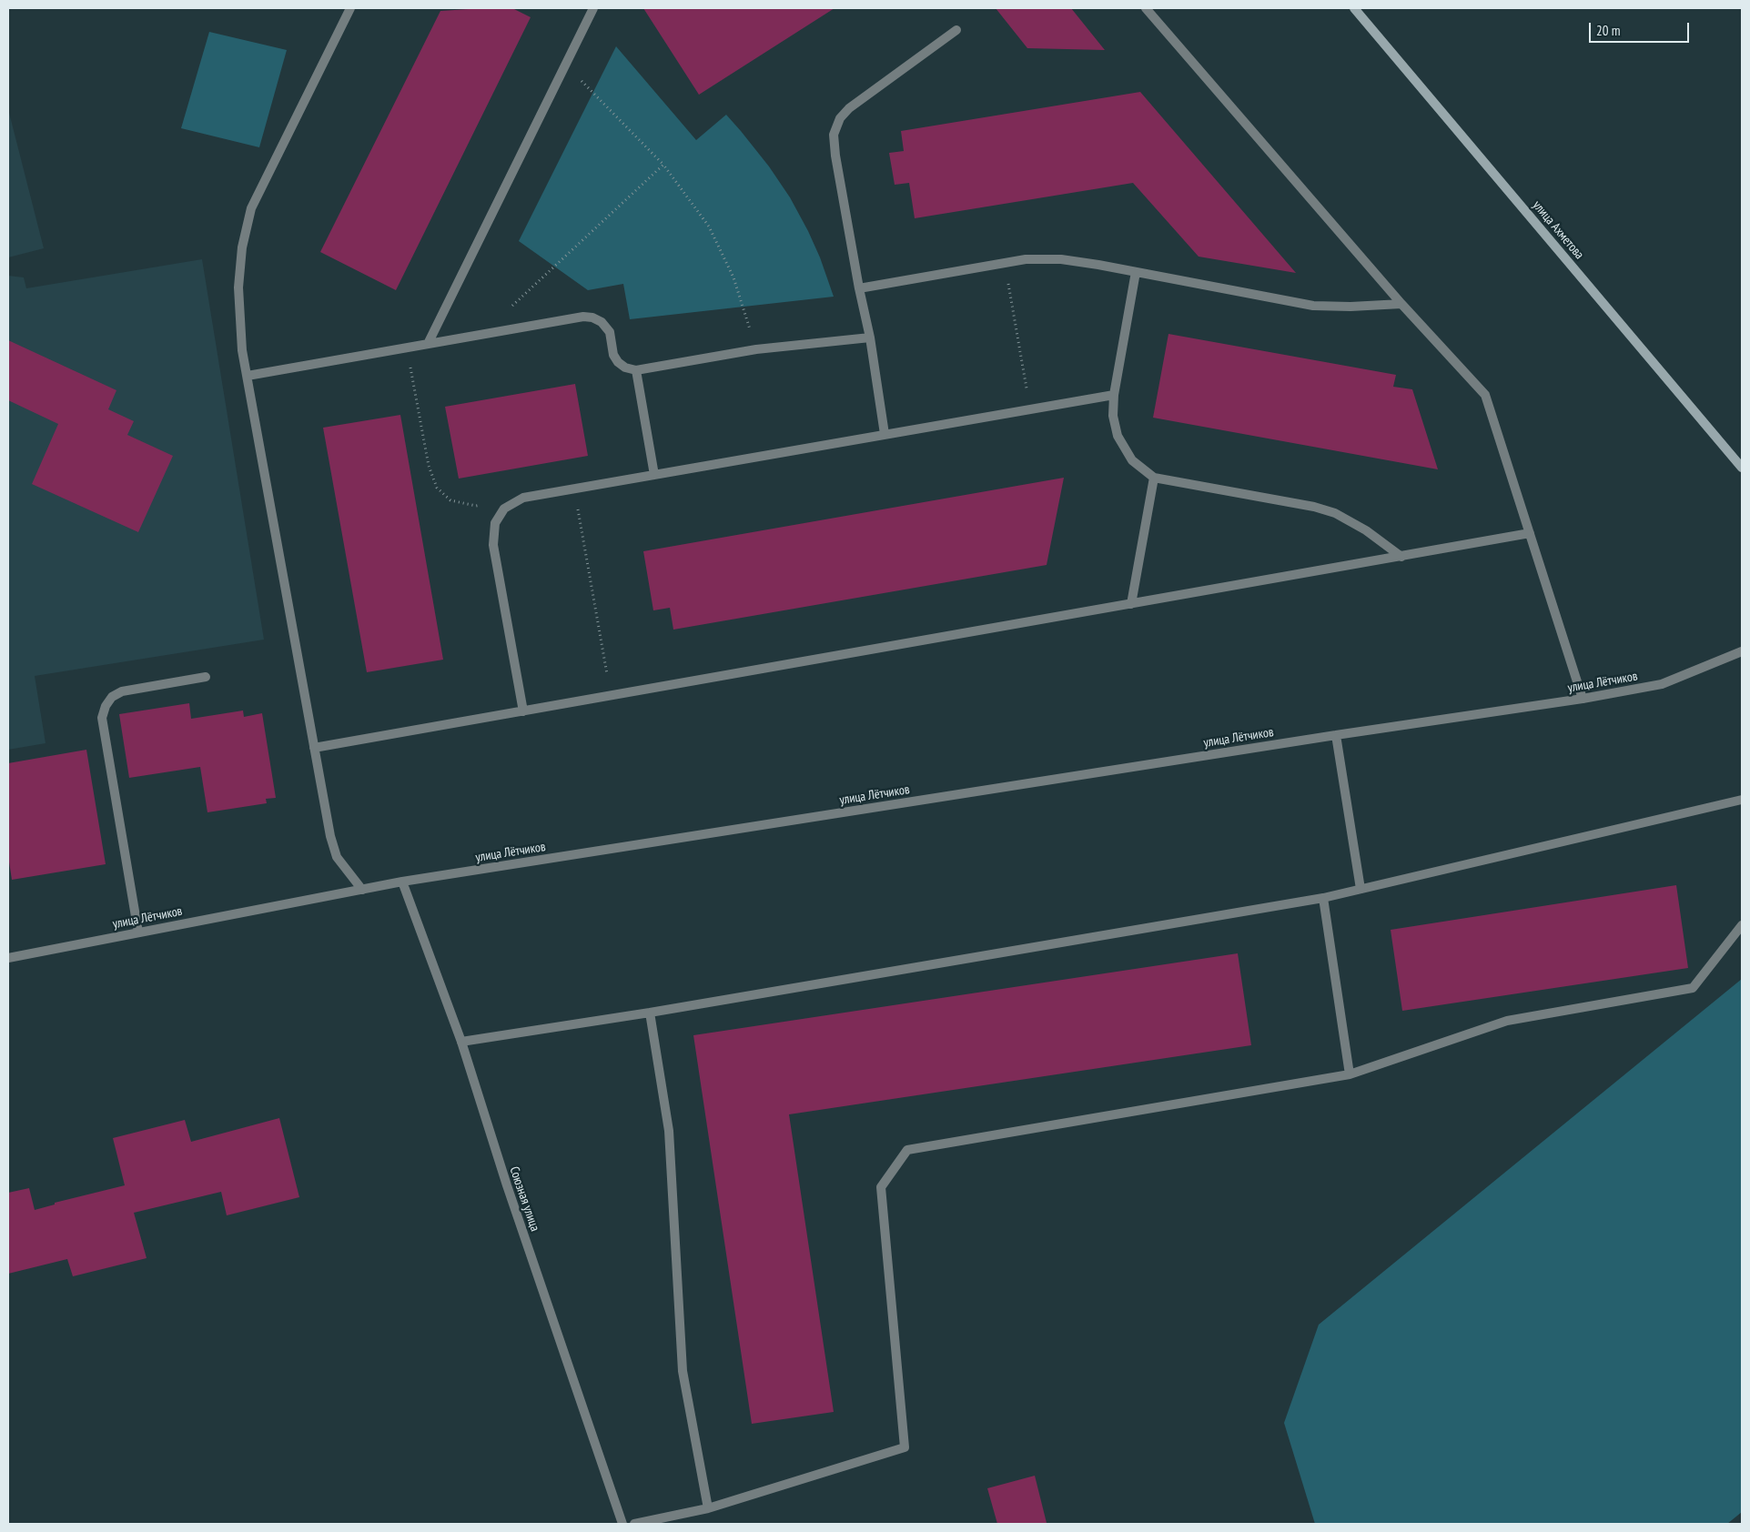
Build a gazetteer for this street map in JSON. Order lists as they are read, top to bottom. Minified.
{"streets":{"main road":["улица Ахметова"],"street":["улица Лётчиков","Союзная улица"]},"crossings":[["улица Лётчиков","Союзная улица"]],"scale_bar":"20 m"}
